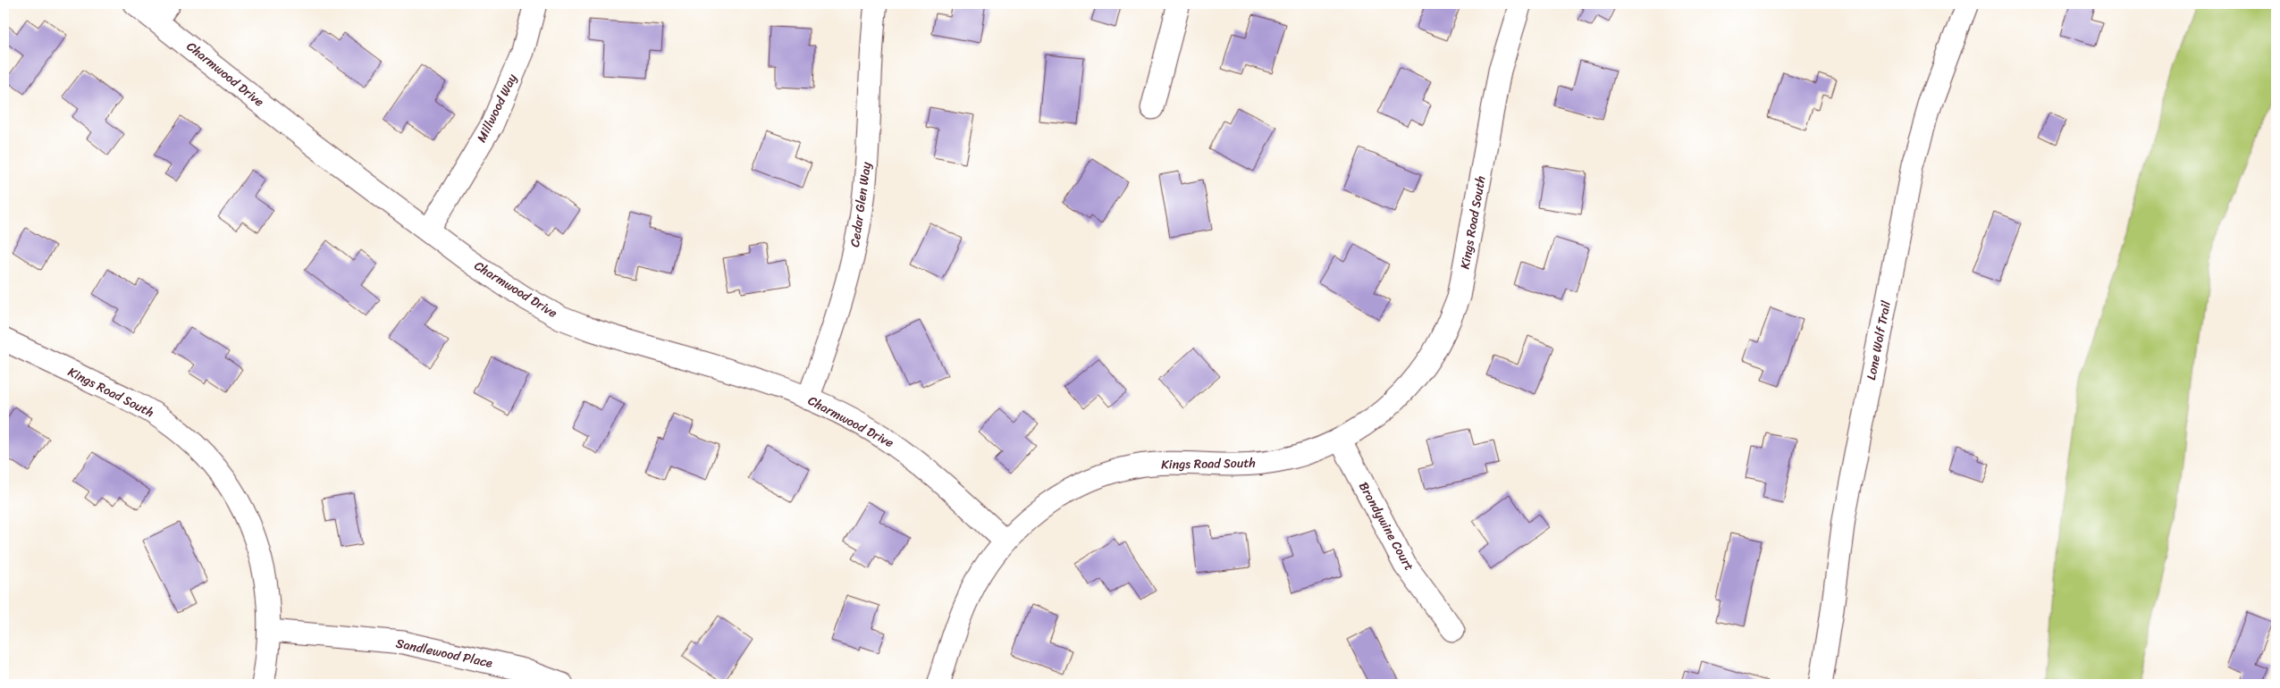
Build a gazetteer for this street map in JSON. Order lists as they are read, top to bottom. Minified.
{"streets":{"street":["Charmwood Drive","Millwood Way","Cedar Glen Way","Kings Road South","Lone Wolf Trail","Brandywine Court","Sandlewood Place"]},"crossings":[["Charmwood Drive","Millwood Way"],["Charmwood Drive","Cedar Glen Way"],["Charmwood Drive","Kings Road South"],["Kings Road South","Brandywine Court"],["Kings Road South","Sandlewood Place"]]}
